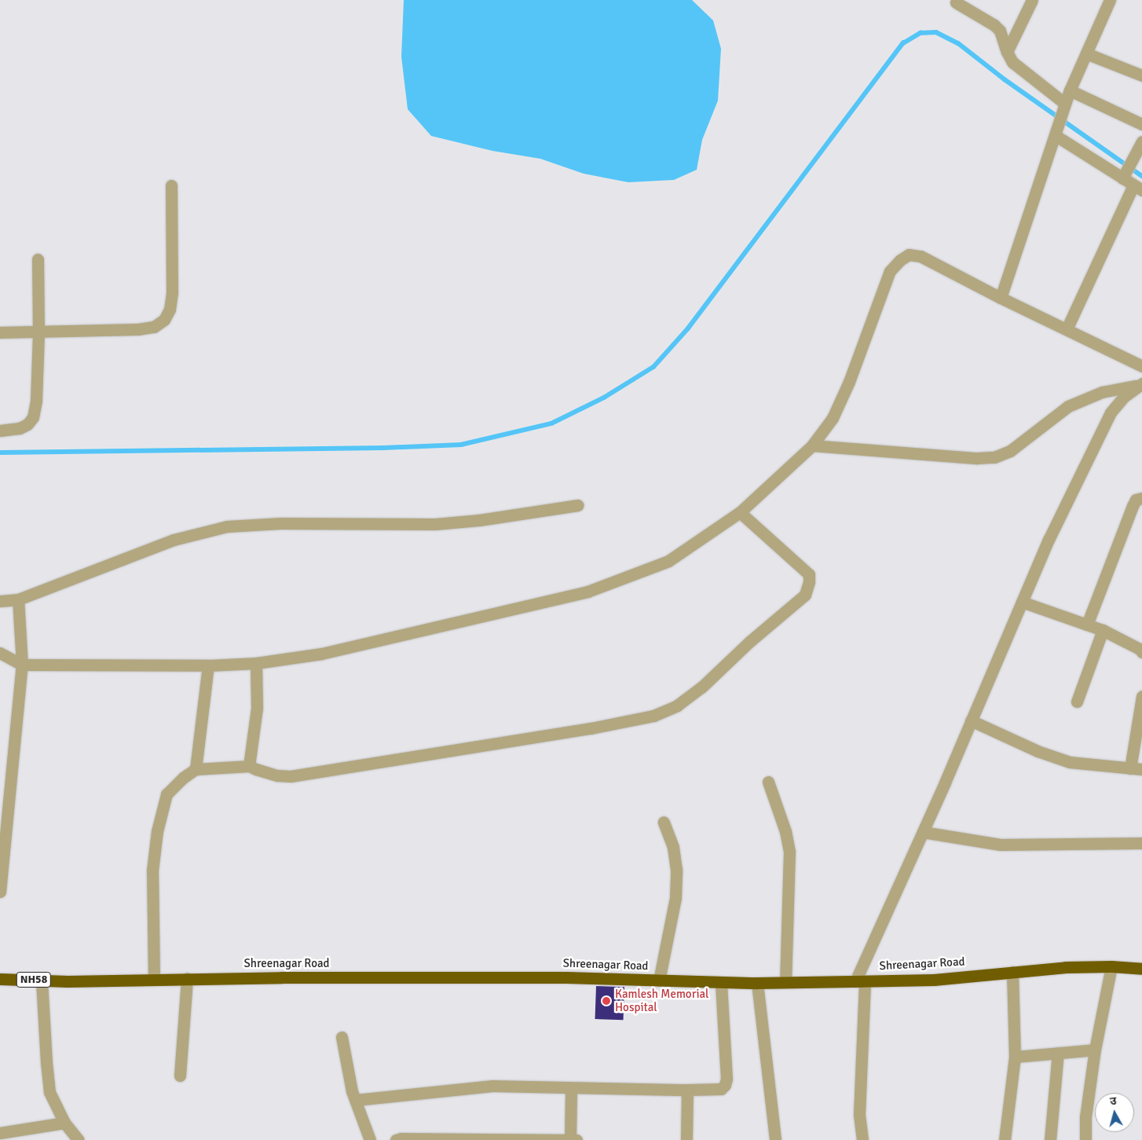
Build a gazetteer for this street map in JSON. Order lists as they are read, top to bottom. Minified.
{"streets":{"highway":["Shreenagar Road","NH58"]},"crossings":[["Shreenagar Road","NH58"]],"places":["Kamlesh Memorial Hospital"],"north":"top"}
